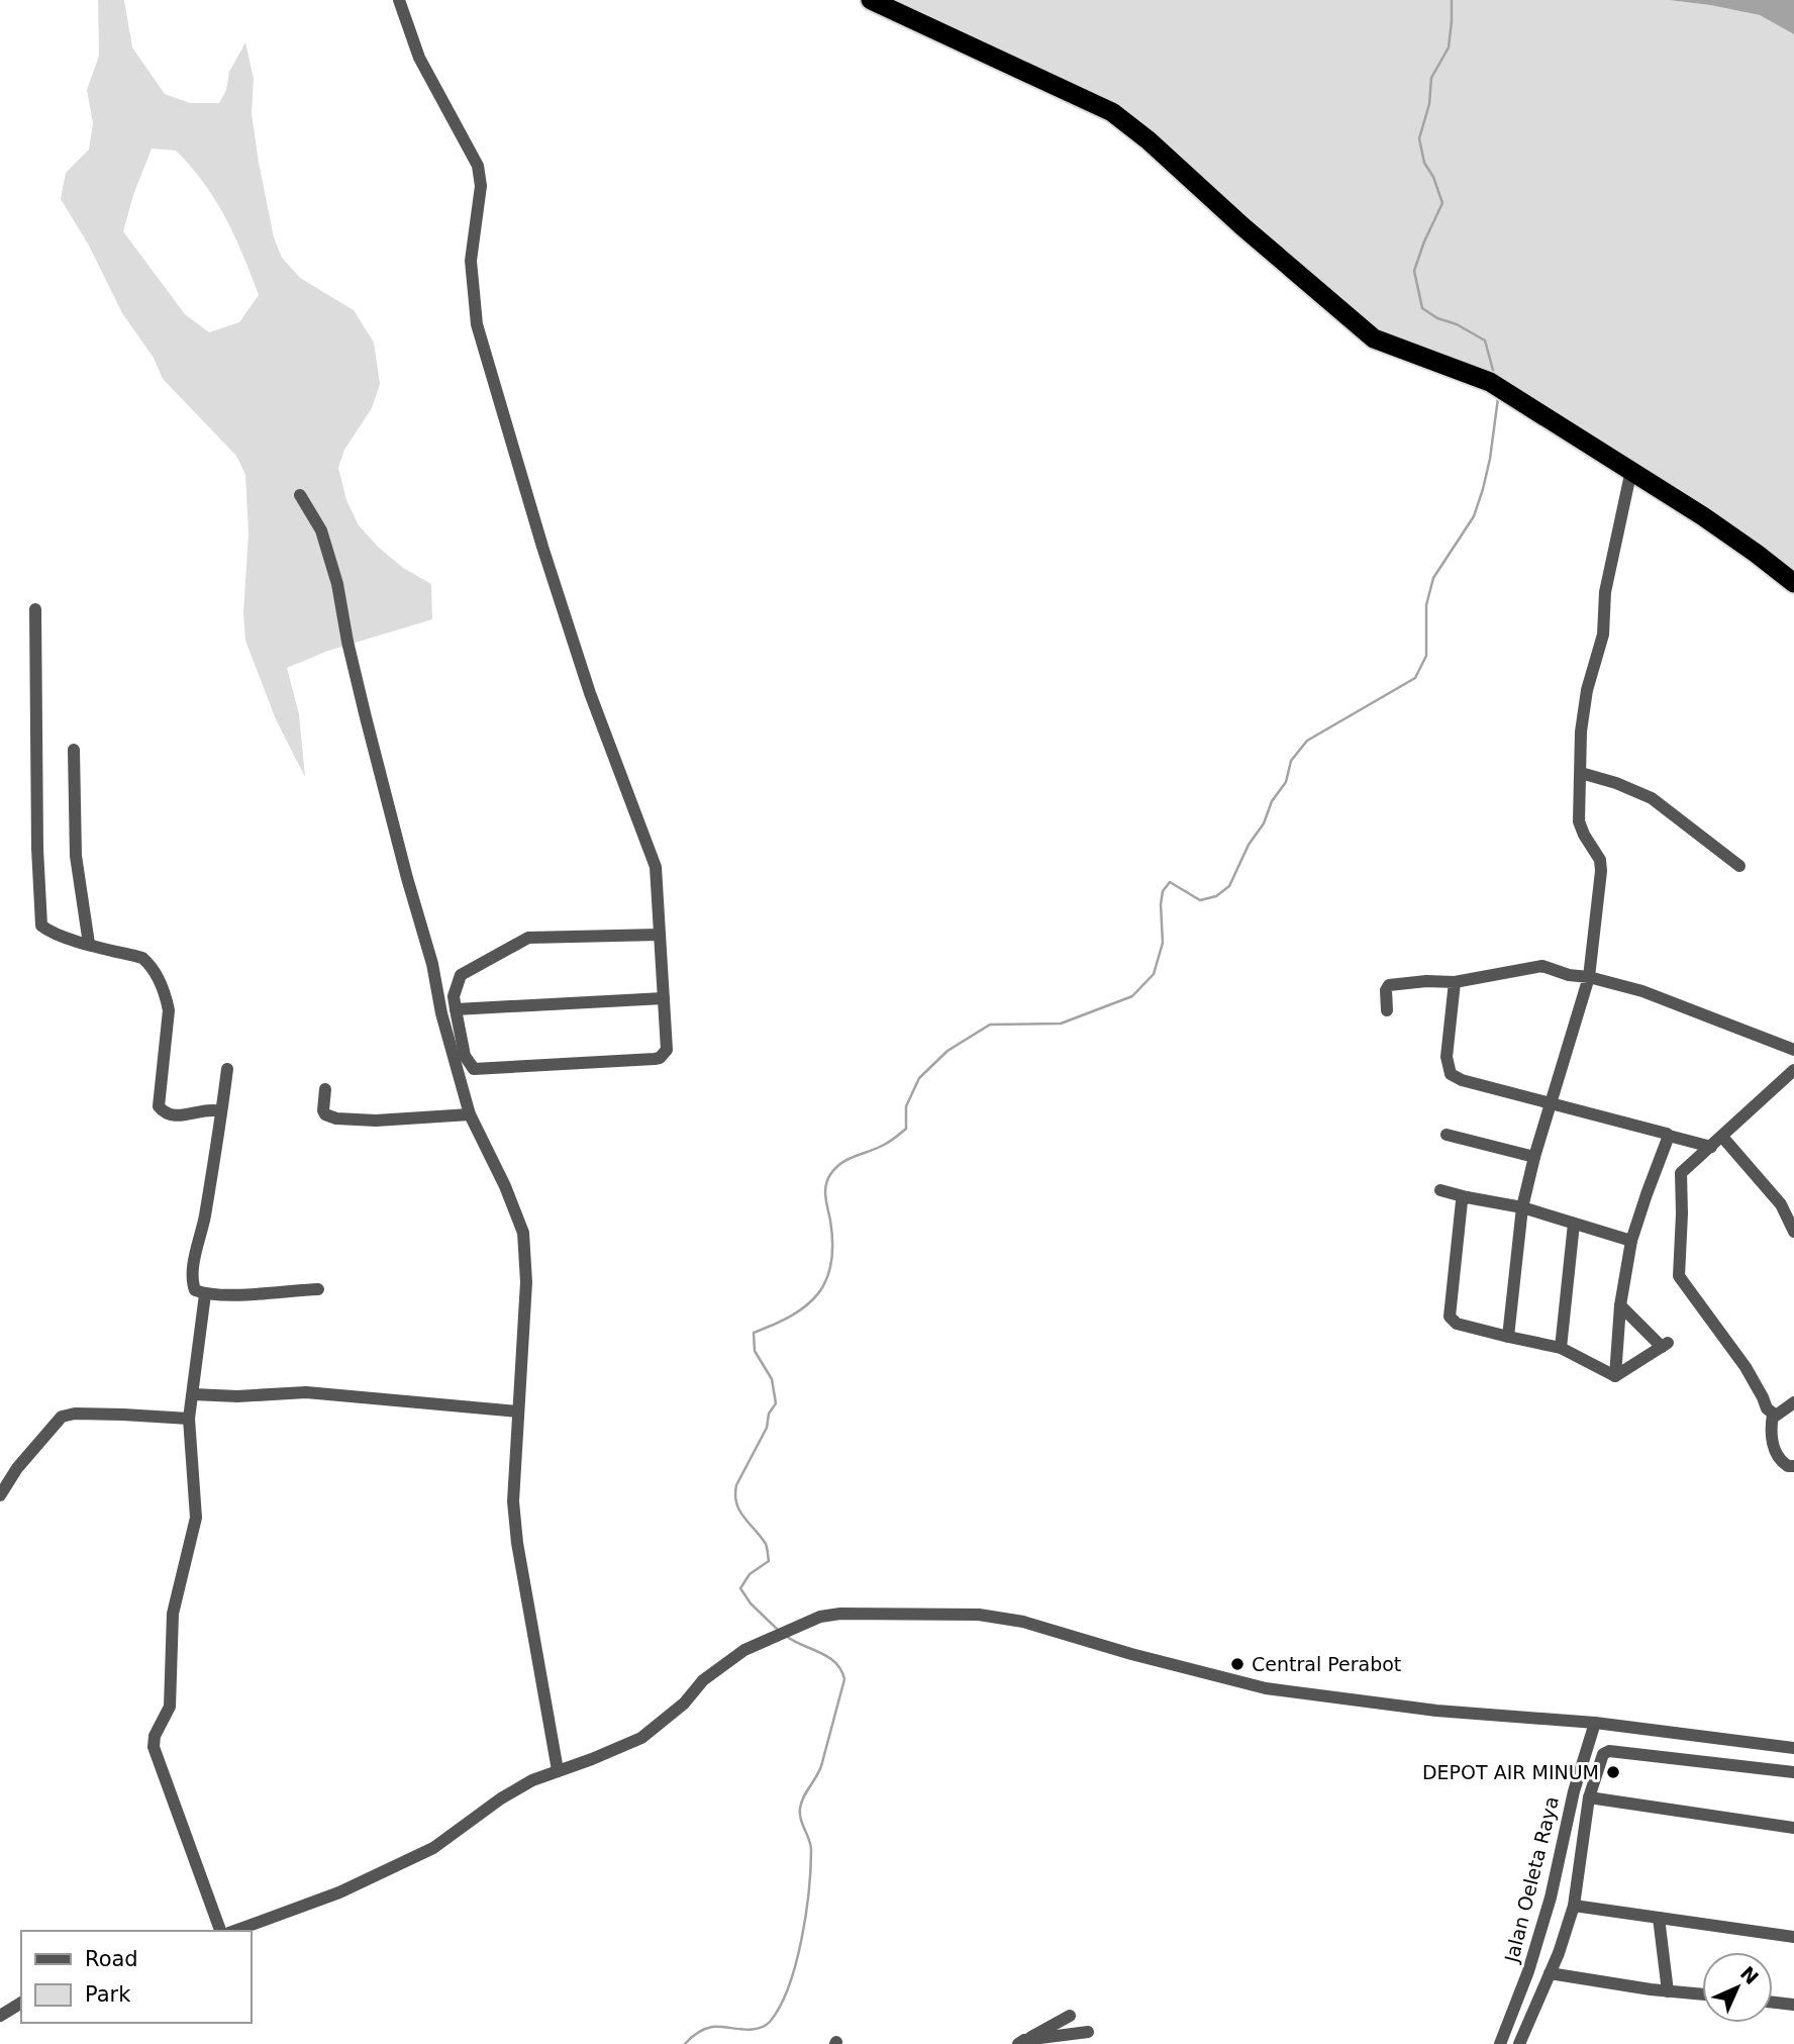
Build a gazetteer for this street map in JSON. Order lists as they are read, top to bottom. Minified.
{"streets":{"street":["Jalan Oeleta Raya"]},"places":["Central Perabot","DEPOT AIR MINUM"],"legend":["Road","Park"],"north":"top right"}
